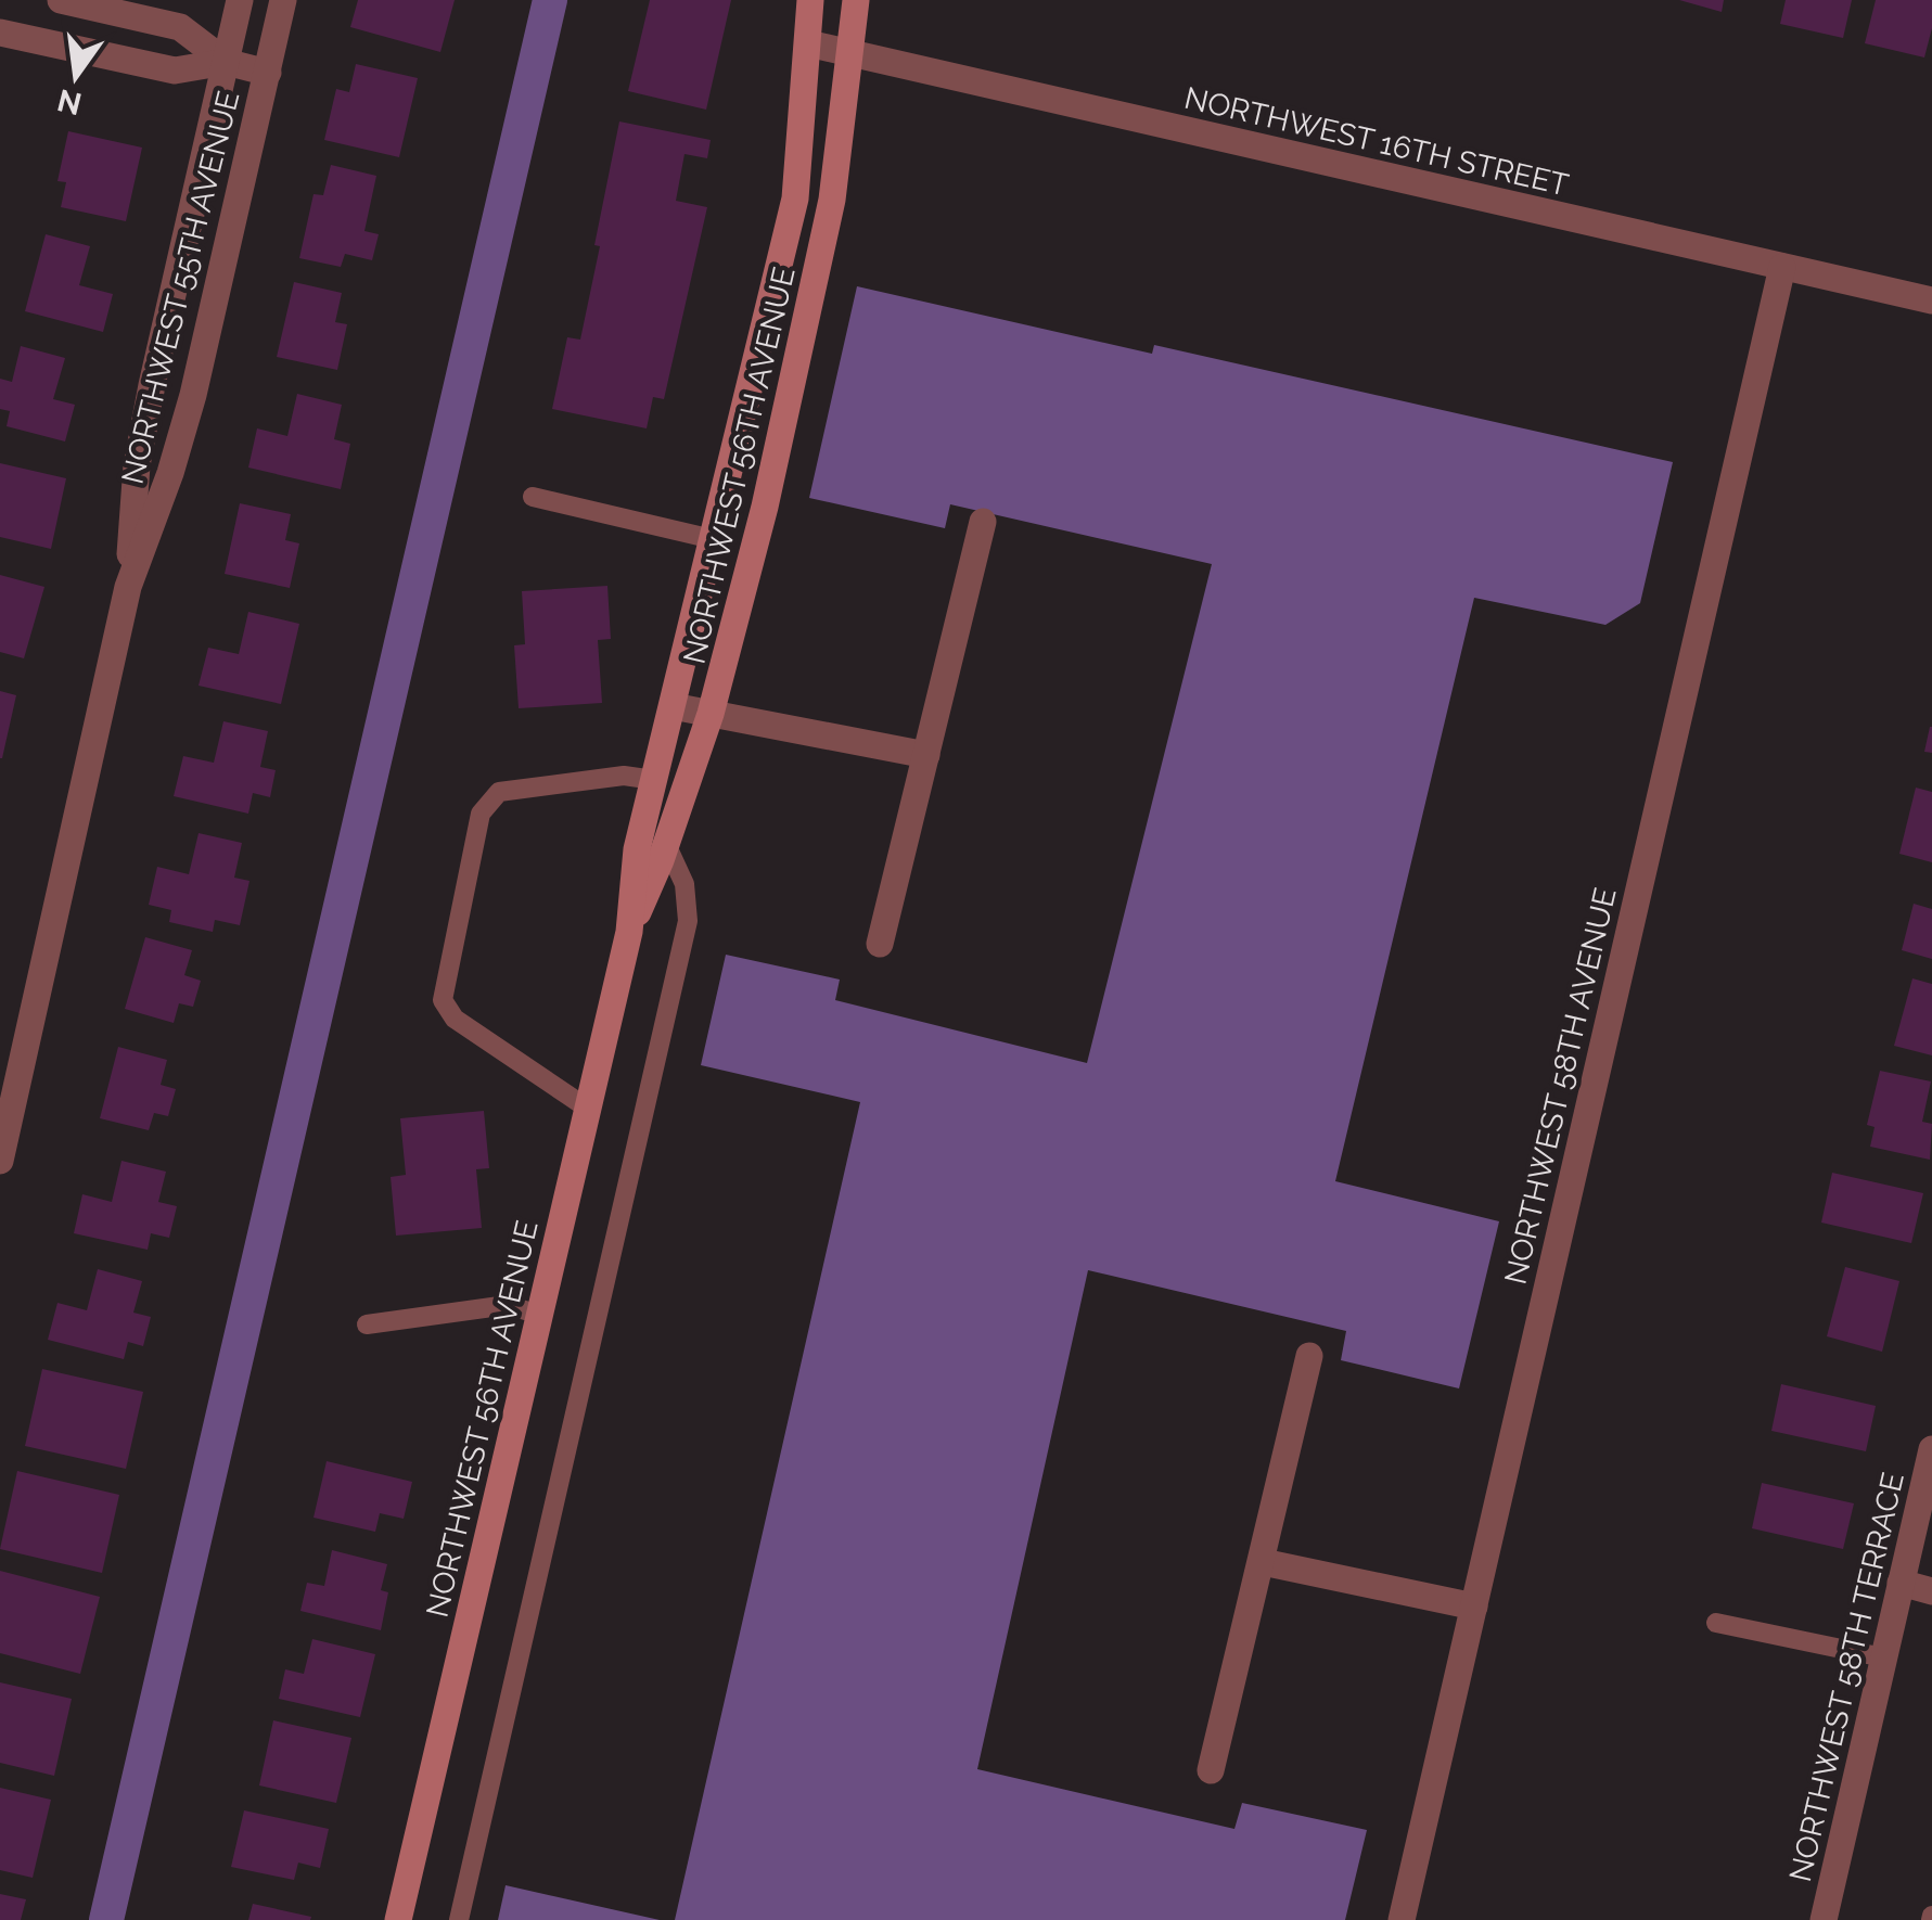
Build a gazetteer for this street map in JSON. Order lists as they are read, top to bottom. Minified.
{"streets":{"street":["NORTHWEST 16TH STREET","NORTHWEST 55TH AVENUE","NORTHWEST 56TH AVENUE","NORTHWEST 58TH AVENUE","NORTHWEST 58TH TERRACE"]},"crossings":[["NORTHWEST 16TH STREET","NORTHWEST 56TH AVENUE"],["NORTHWEST 16TH STREET","NORTHWEST 58TH AVENUE"]],"north":"bottom"}
